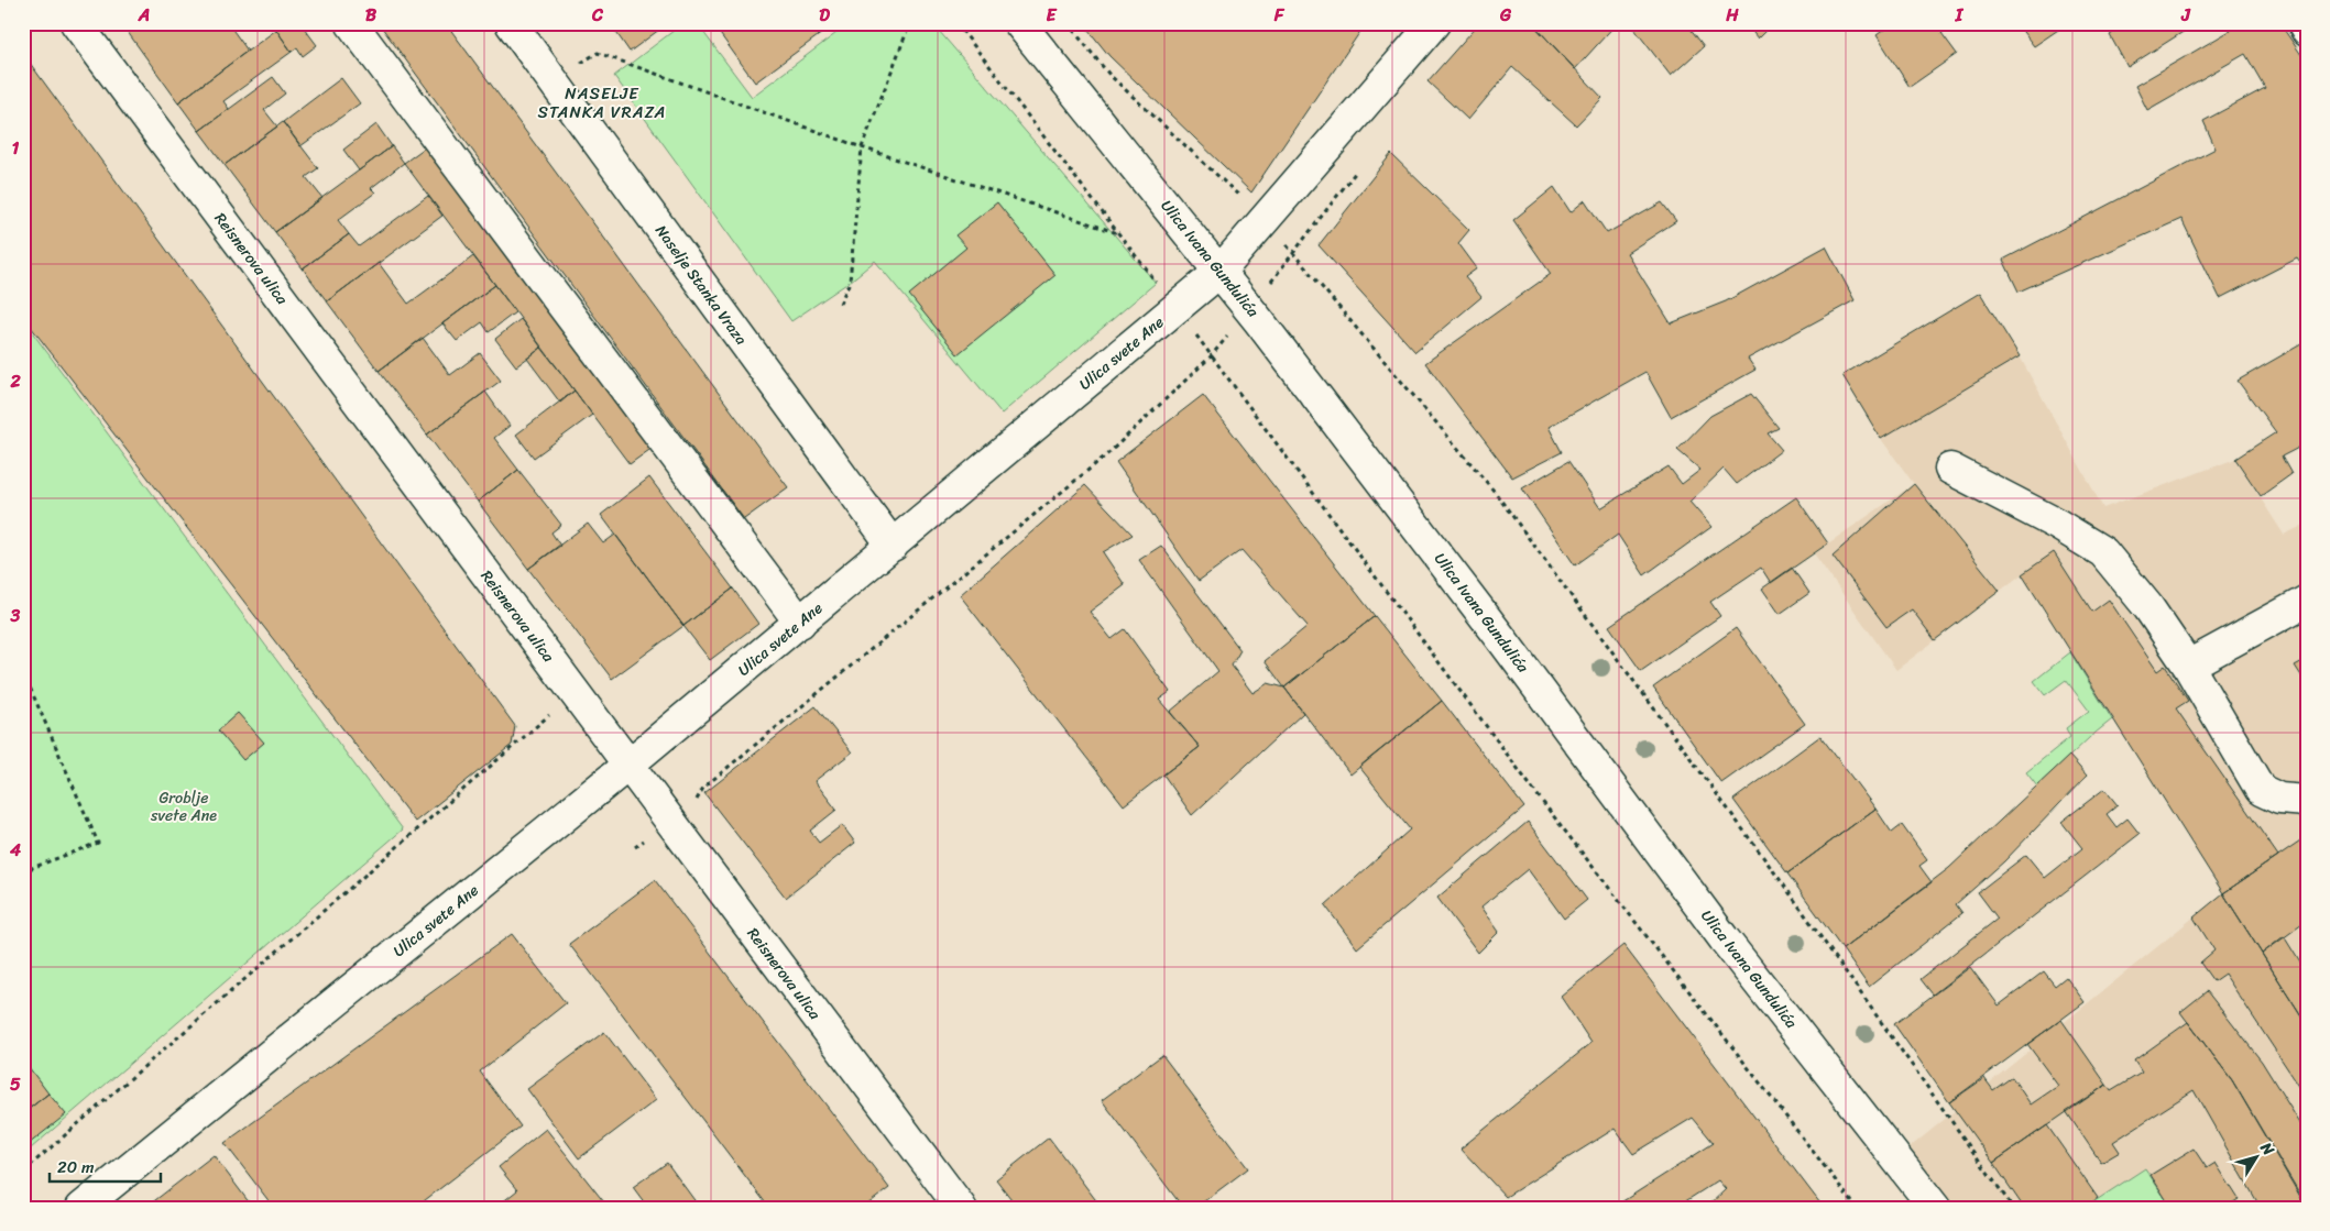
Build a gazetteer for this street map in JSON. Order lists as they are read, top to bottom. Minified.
{"streets":{"street":["Reisnerova ulica","Ulica Ivana Gundulića","Naselje Stanka Vraza","Ulica svete Ane"]},"crossings":[["Reisnerova ulica","Ulica svete Ane"],["Ulica Ivana Gundulića","Ulica svete Ane"],["Naselje Stanka Vraza","Ulica svete Ane"]],"districts":["NASELJE STANKA VRAZA"],"parks":["Groblje svete Ane"],"scale_bar":"20 m","north":"top right","grid":{"columns":["A","B","C","D","E","F","G","H","I","J"],"rows":["1","2","3","4","5"]}}
